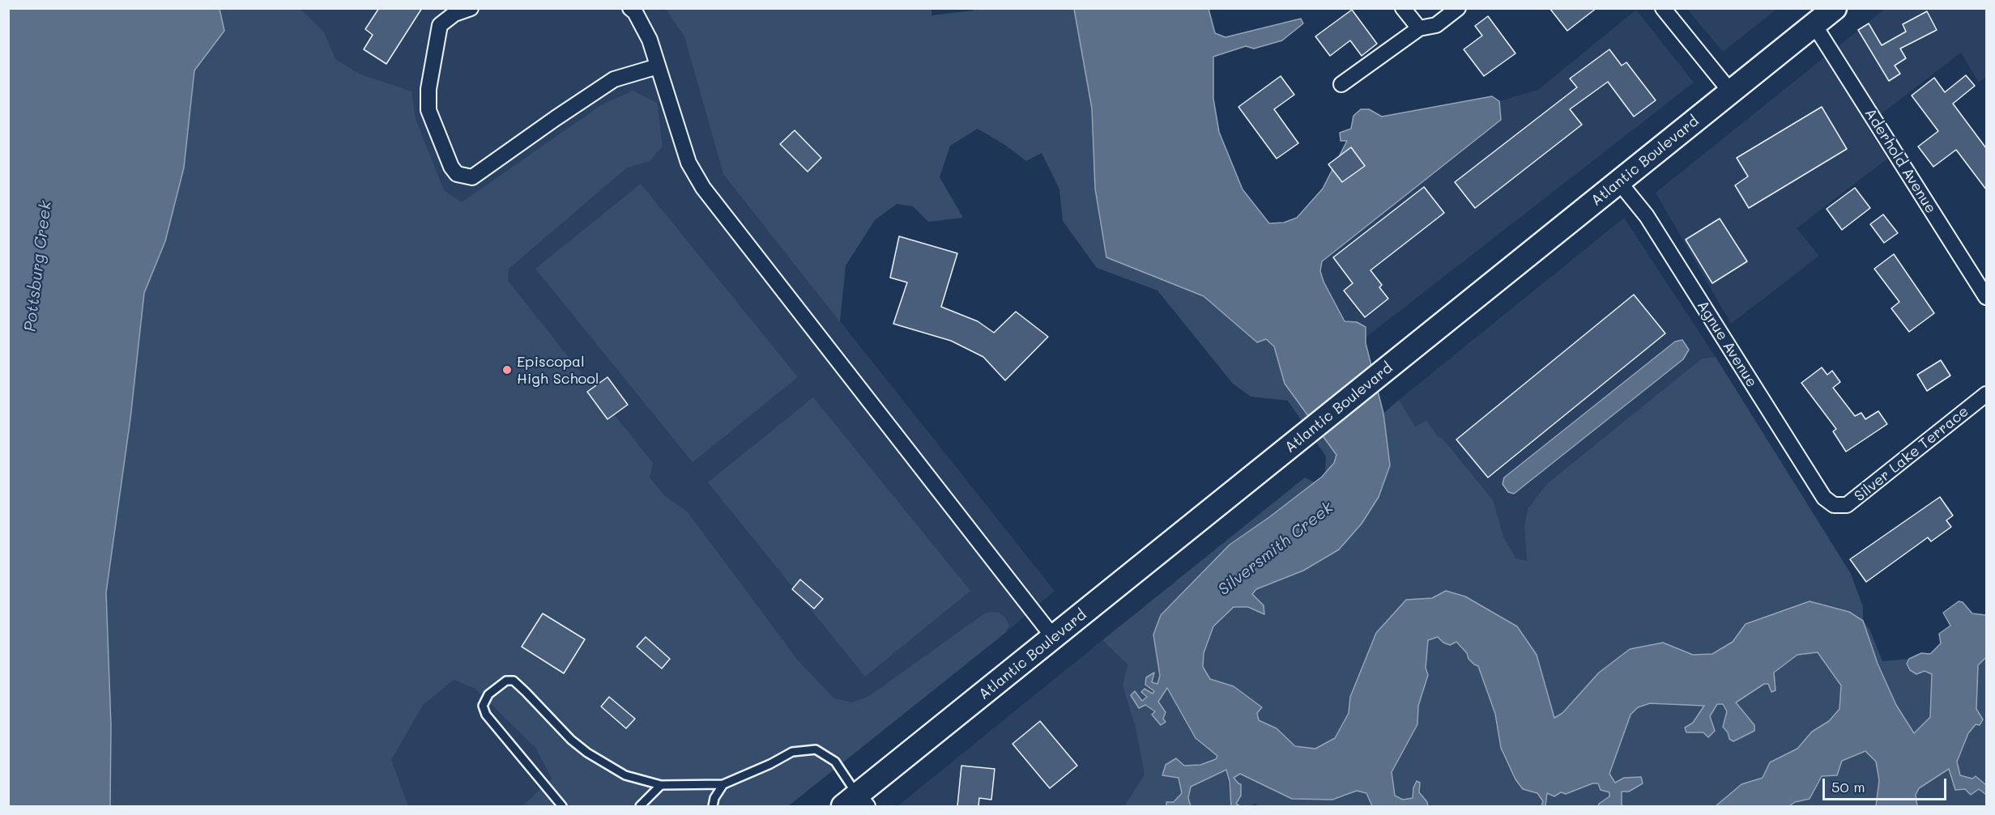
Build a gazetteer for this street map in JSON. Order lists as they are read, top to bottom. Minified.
{"streets":{"main road":["Atlantic Boulevard"],"street":["Aderhold Avenue","Agnue Avenue","Silver Lake Terrace"]},"crossings":[["Atlantic Boulevard","Aderhold Avenue"],["Atlantic Boulevard","Agnue Avenue"],["Agnue Avenue","Silver Lake Terrace"]],"water":["Pottsburg Creek","Silversmith Creek"],"places":["Episcopal High School"],"scale_bar":"50 m"}
